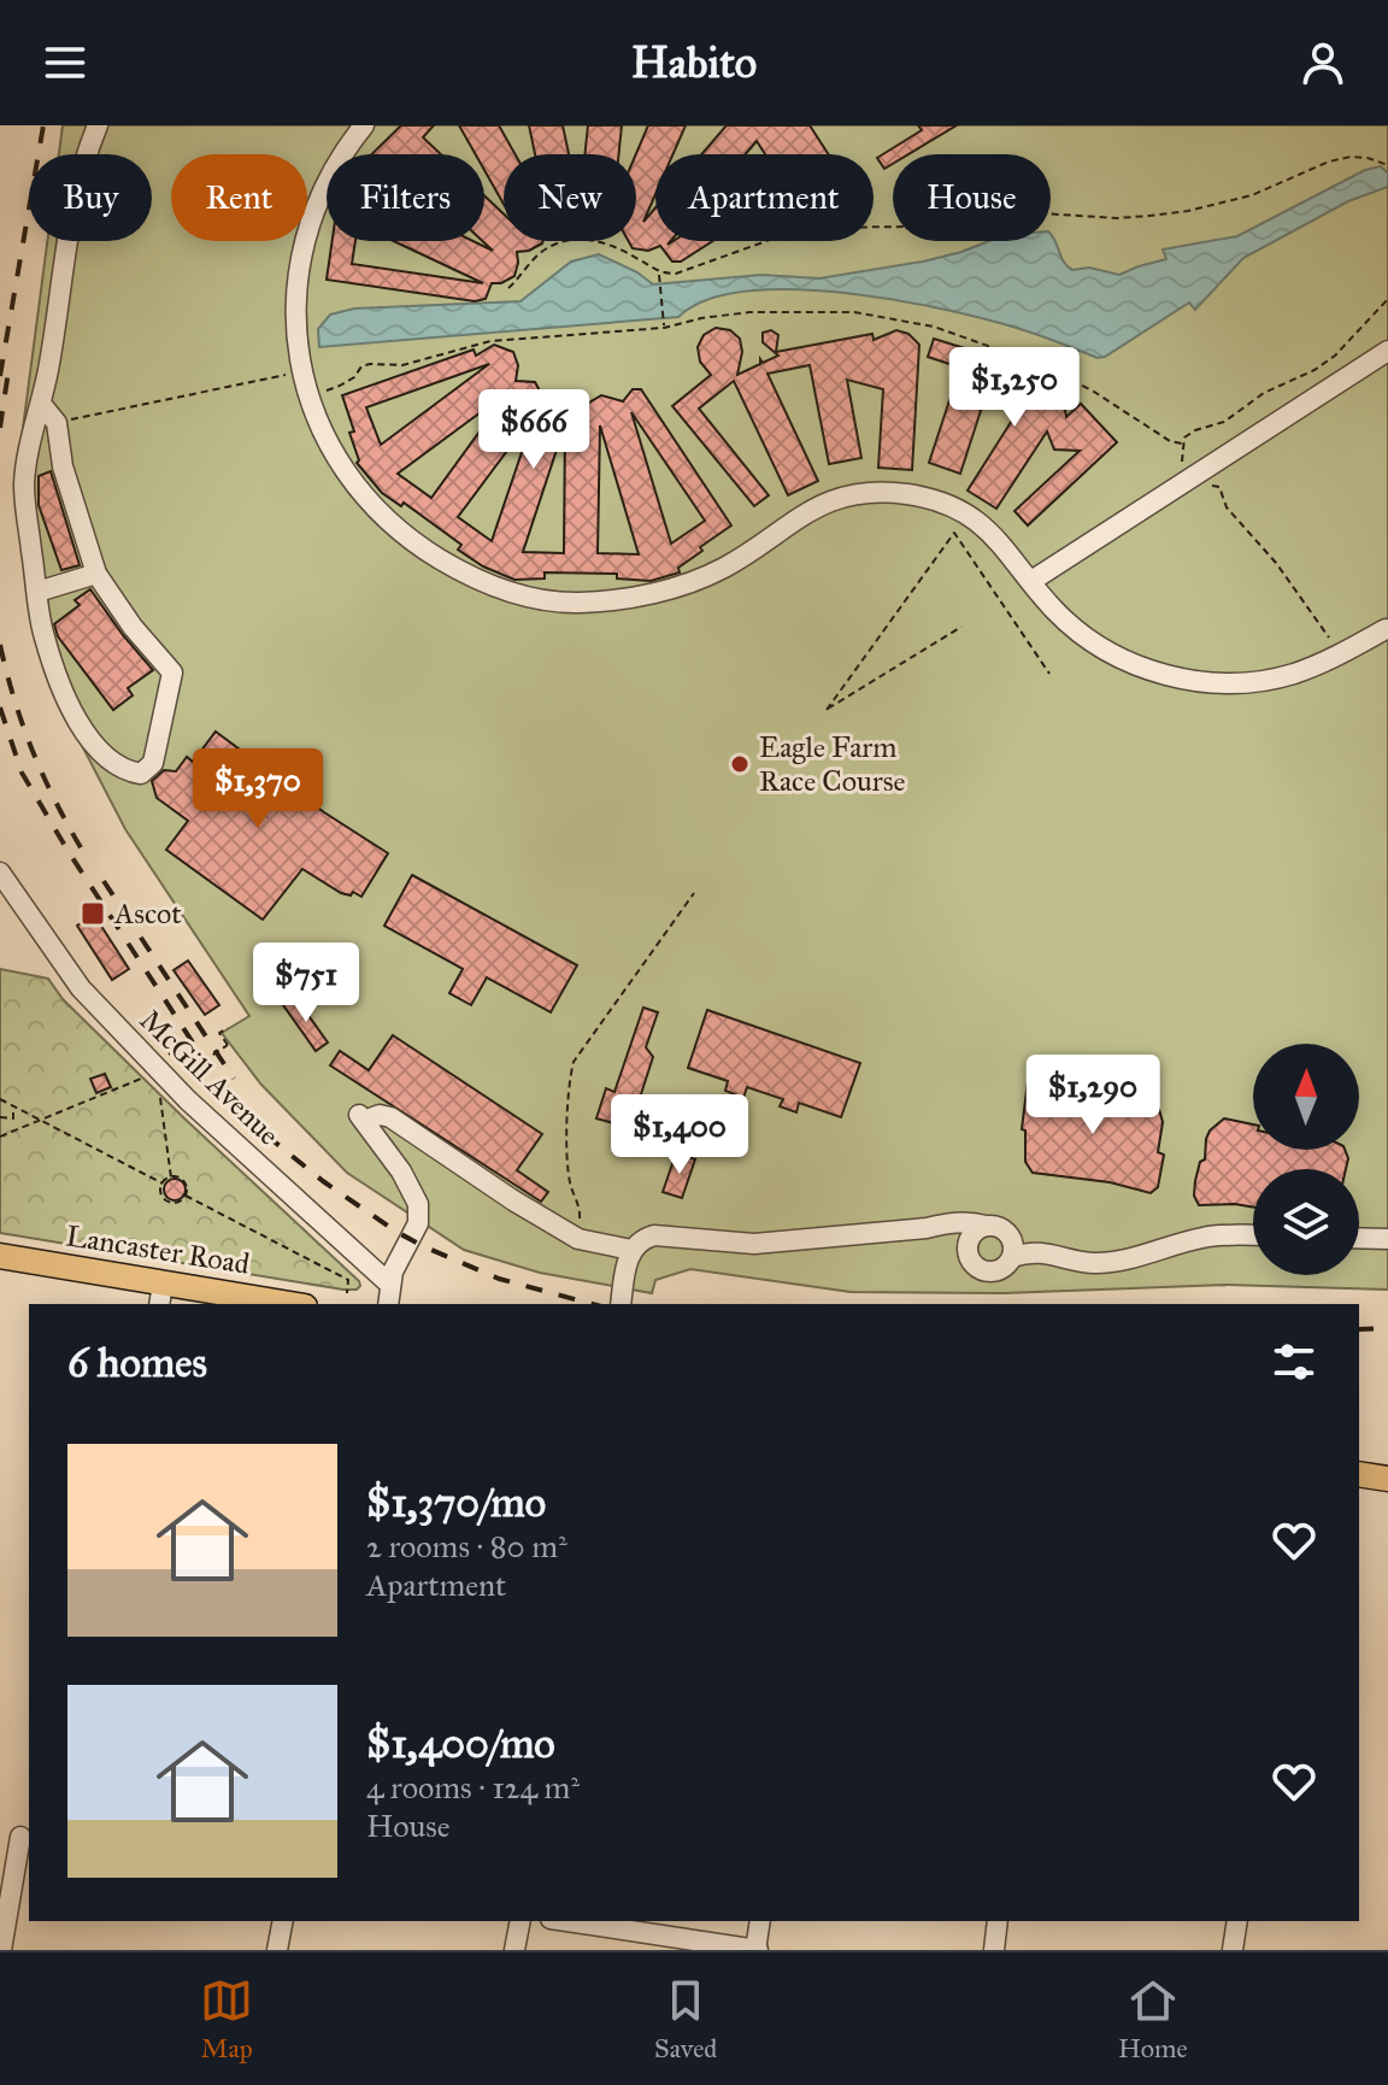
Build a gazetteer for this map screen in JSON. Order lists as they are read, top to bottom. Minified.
{"streets":{"main road":["Lancaster Road"],"street":["McGill Avenue"]},"places":{"other":["Eagle Farm Race Course"],"transit":["Ascot"]},"north":"top","page":{"header":"Habito","chip":["Buy","Rent","Filters","New","Apartment","House"],"price":["$1,250","$666","$1,370","$751","$1,290","$1,400"],"heading":"6 homes","list":[{"name":"$1,370/mo","note":"2 rooms · 80 m² · Apartment"},{"name":"$1,400/mo","note":"4 rooms · 124 m² · House"}],"tabs":["Map","Saved","Home"]}}
